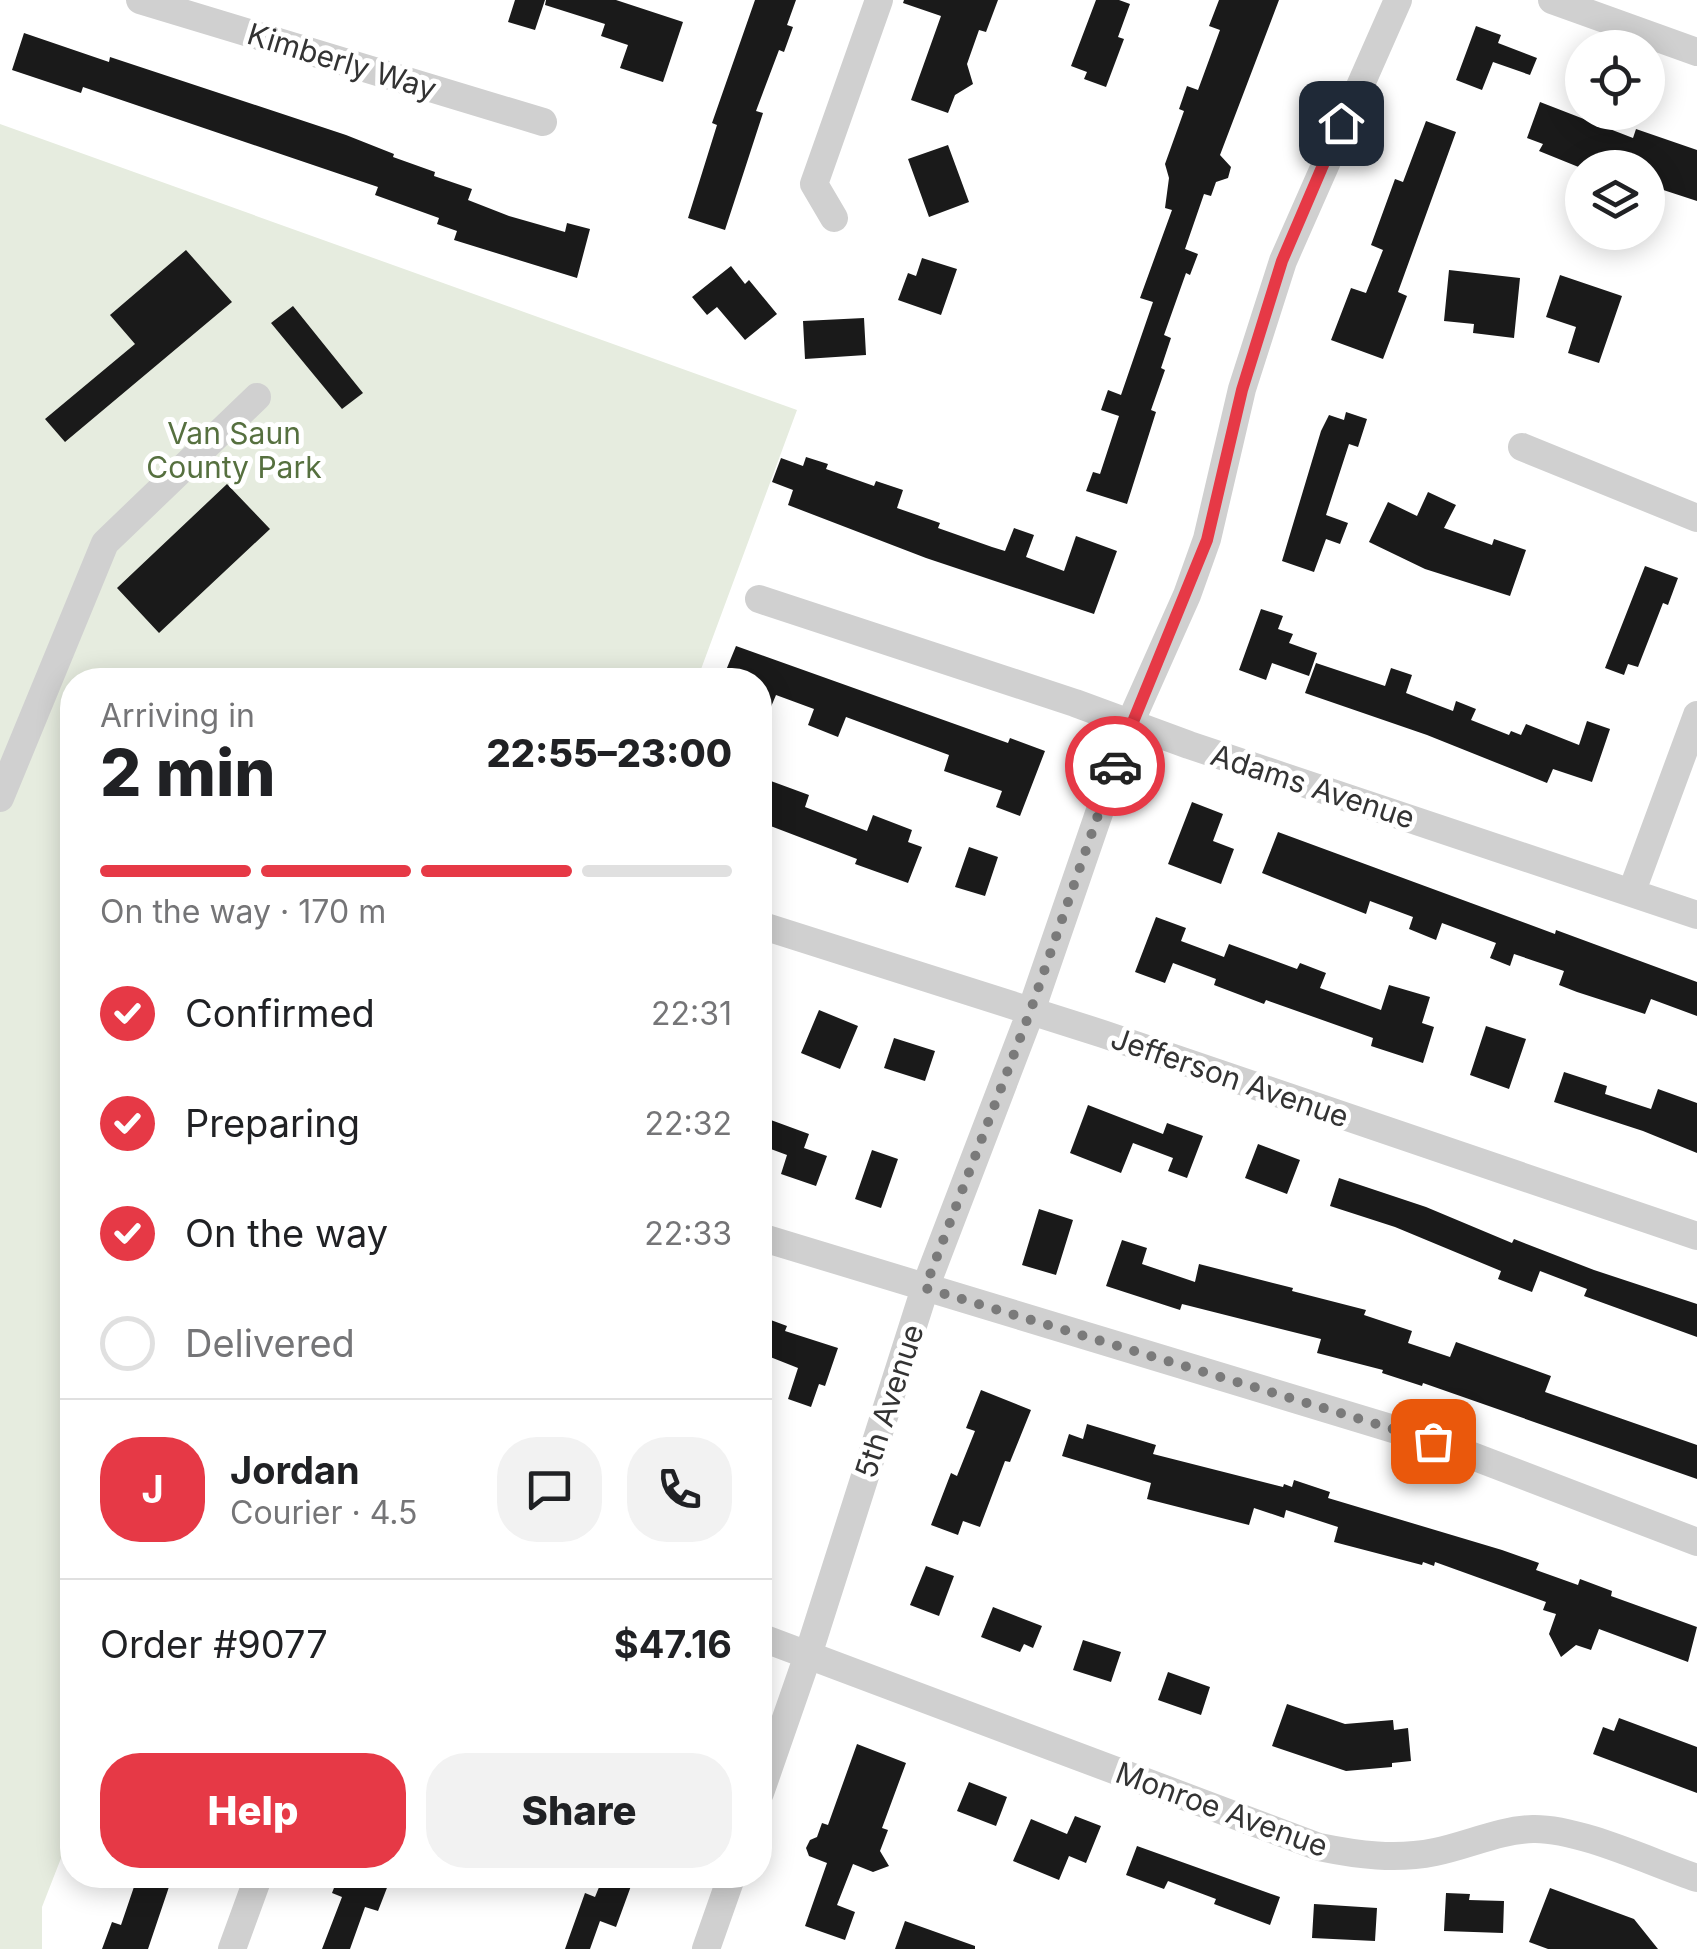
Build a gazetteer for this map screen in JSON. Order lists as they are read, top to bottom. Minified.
{"streets":{"street":["Kimberly Way","Adams Avenue","Jefferson Avenue","5th Avenue","Monroe Avenue"]},"crossings":[["Adams Avenue","5th Avenue"],["Jefferson Avenue","5th Avenue"],["5th Avenue","Monroe Avenue"]],"parks":["Van Saun County Park"],"page":{"heading":["2 min","Arriving in","22:55–23:00"],"panel":["Jordan","Courier · 4.5","Order #9077","$47.16"],"bar":"On the way · 170 m","list":[["Confirmed","22:31"],["Preparing","22:32"],["On the way","22:33"],"Delivered"],"round":"J","buttons":["Help","Share"]}}
